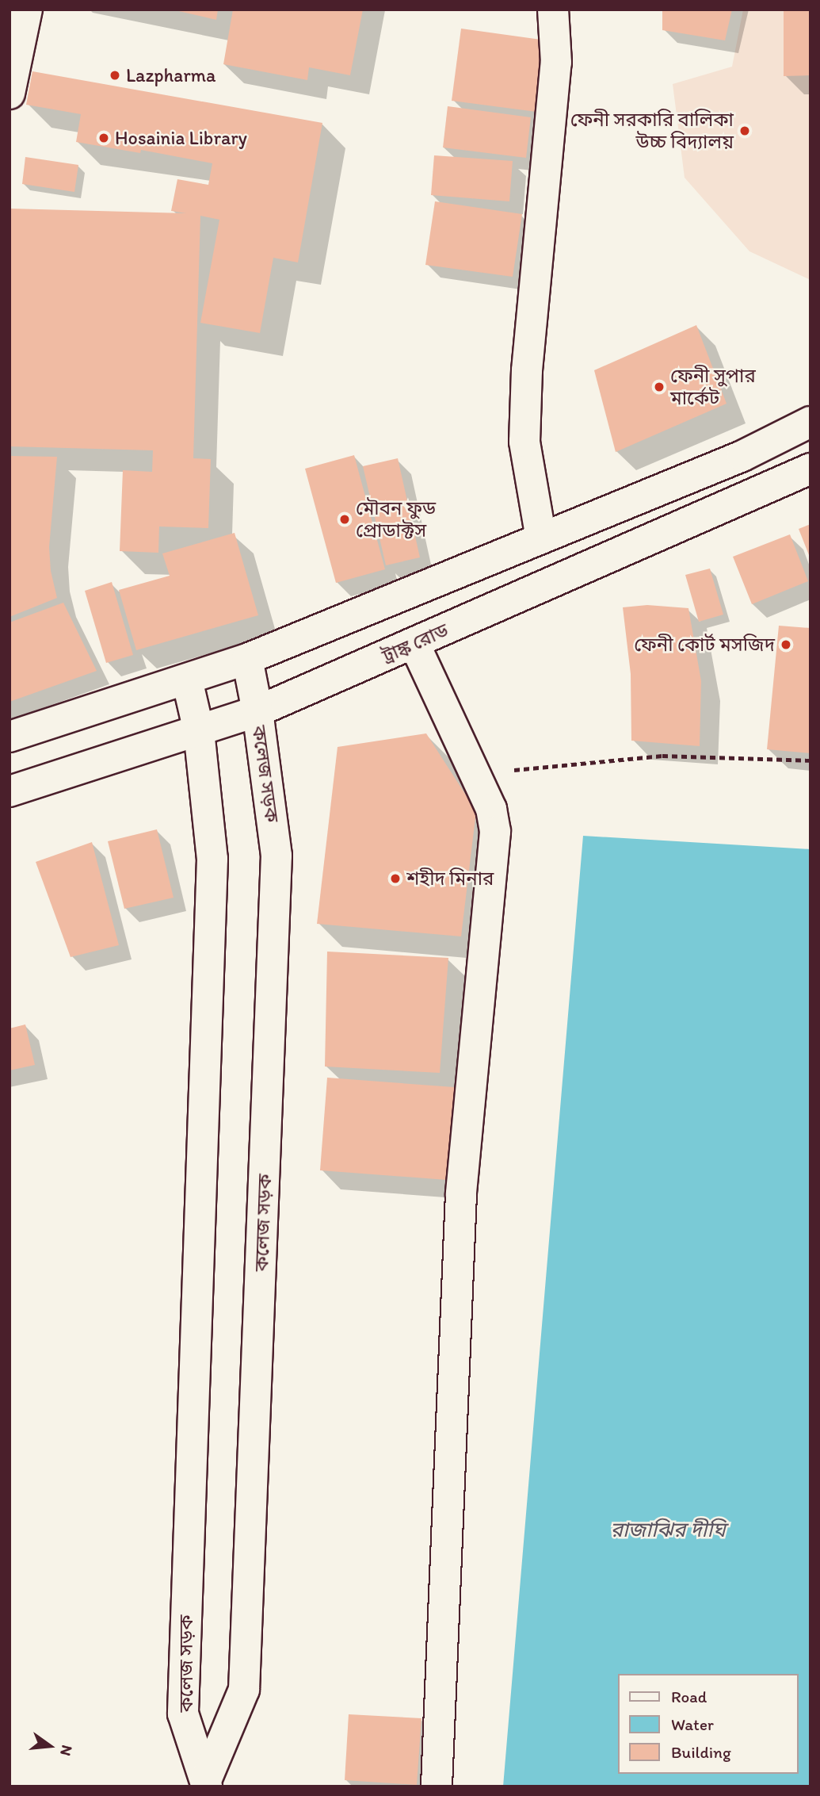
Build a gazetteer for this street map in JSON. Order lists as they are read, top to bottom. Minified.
{"streets":{"main road":["ট্রাঙ্ক রোড","কলেজ সড়ক"]},"crossings":[["ট্রাঙ্ক রোড","কলেজ সড়ক"]],"water":["রাজাঝির দীঘি"],"places":["Lazpharma","ফেনী সরকারি বালিকা উচ্চ বিদ্যালয়","Hosainia Library","ফেনী সুপার মার্কেট","মৌবন ফুড প্রোডাক্টস","ফেনী কোর্ট মসজিদ","শহীদ মিনার"],"legend":["Road","Water","Building"],"north":"right"}
